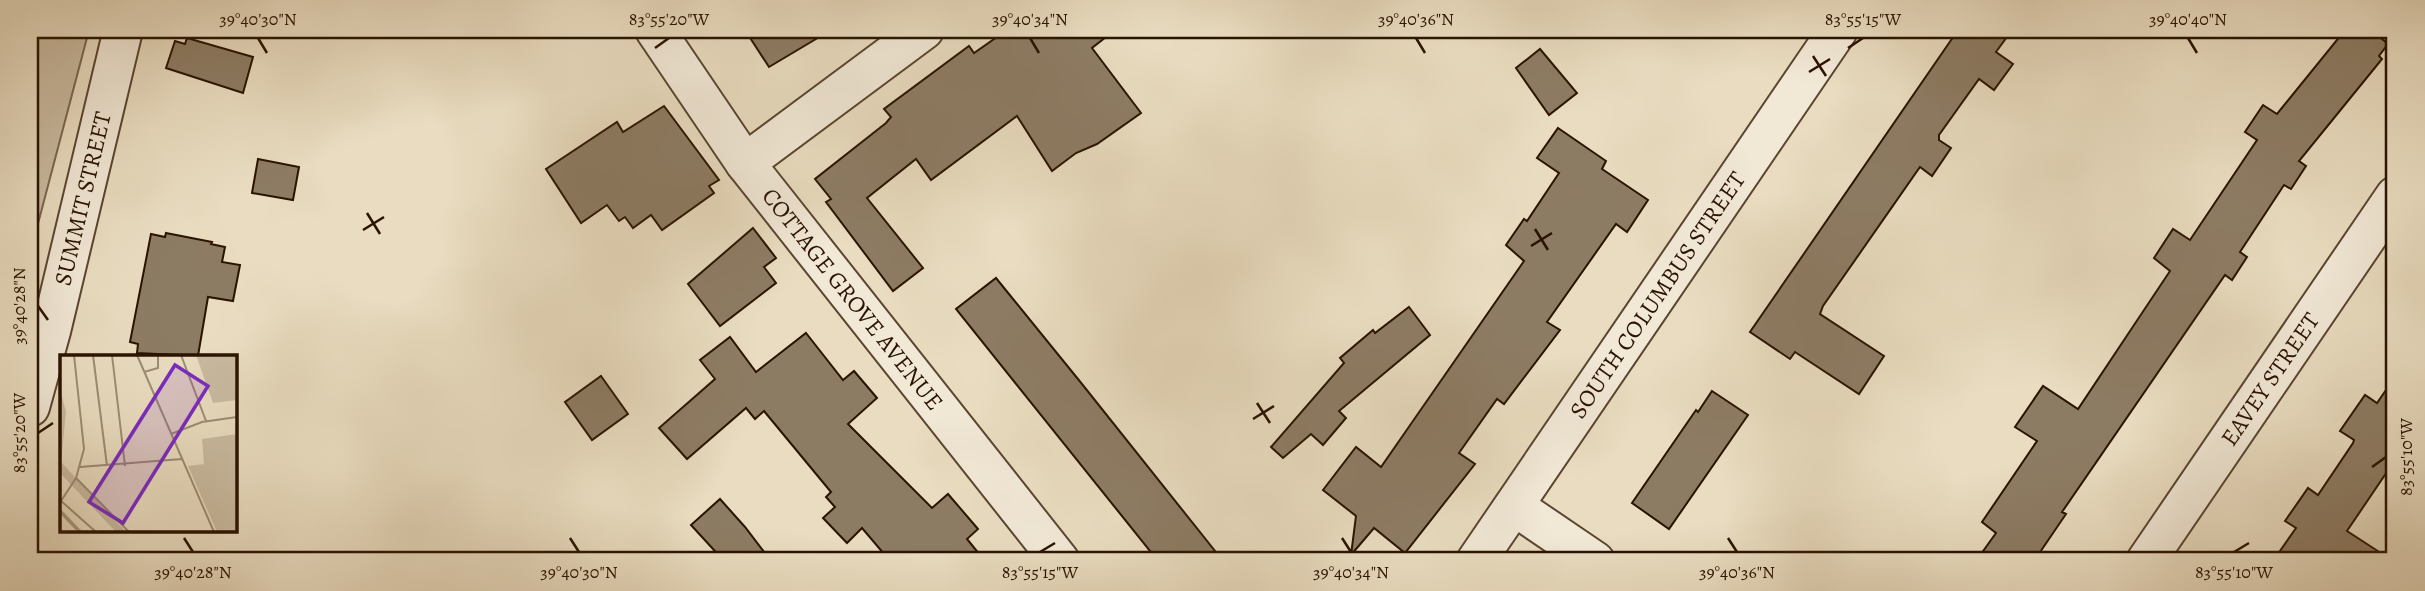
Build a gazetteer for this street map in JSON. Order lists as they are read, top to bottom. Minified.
{"streets":{"street":["SUMMIT STREET","SOUTH COLUMBUS STREET","COTTAGE GROVE AVENUE","EAVEY STREET"]},"coordinates":["39°40'30\"N","83°55'20\"W","39°40'34\"N","39°40'36\"N","83°55'15\"W","39°40'40\"N","39°40'28\"N","83°55'10\"W"]}
